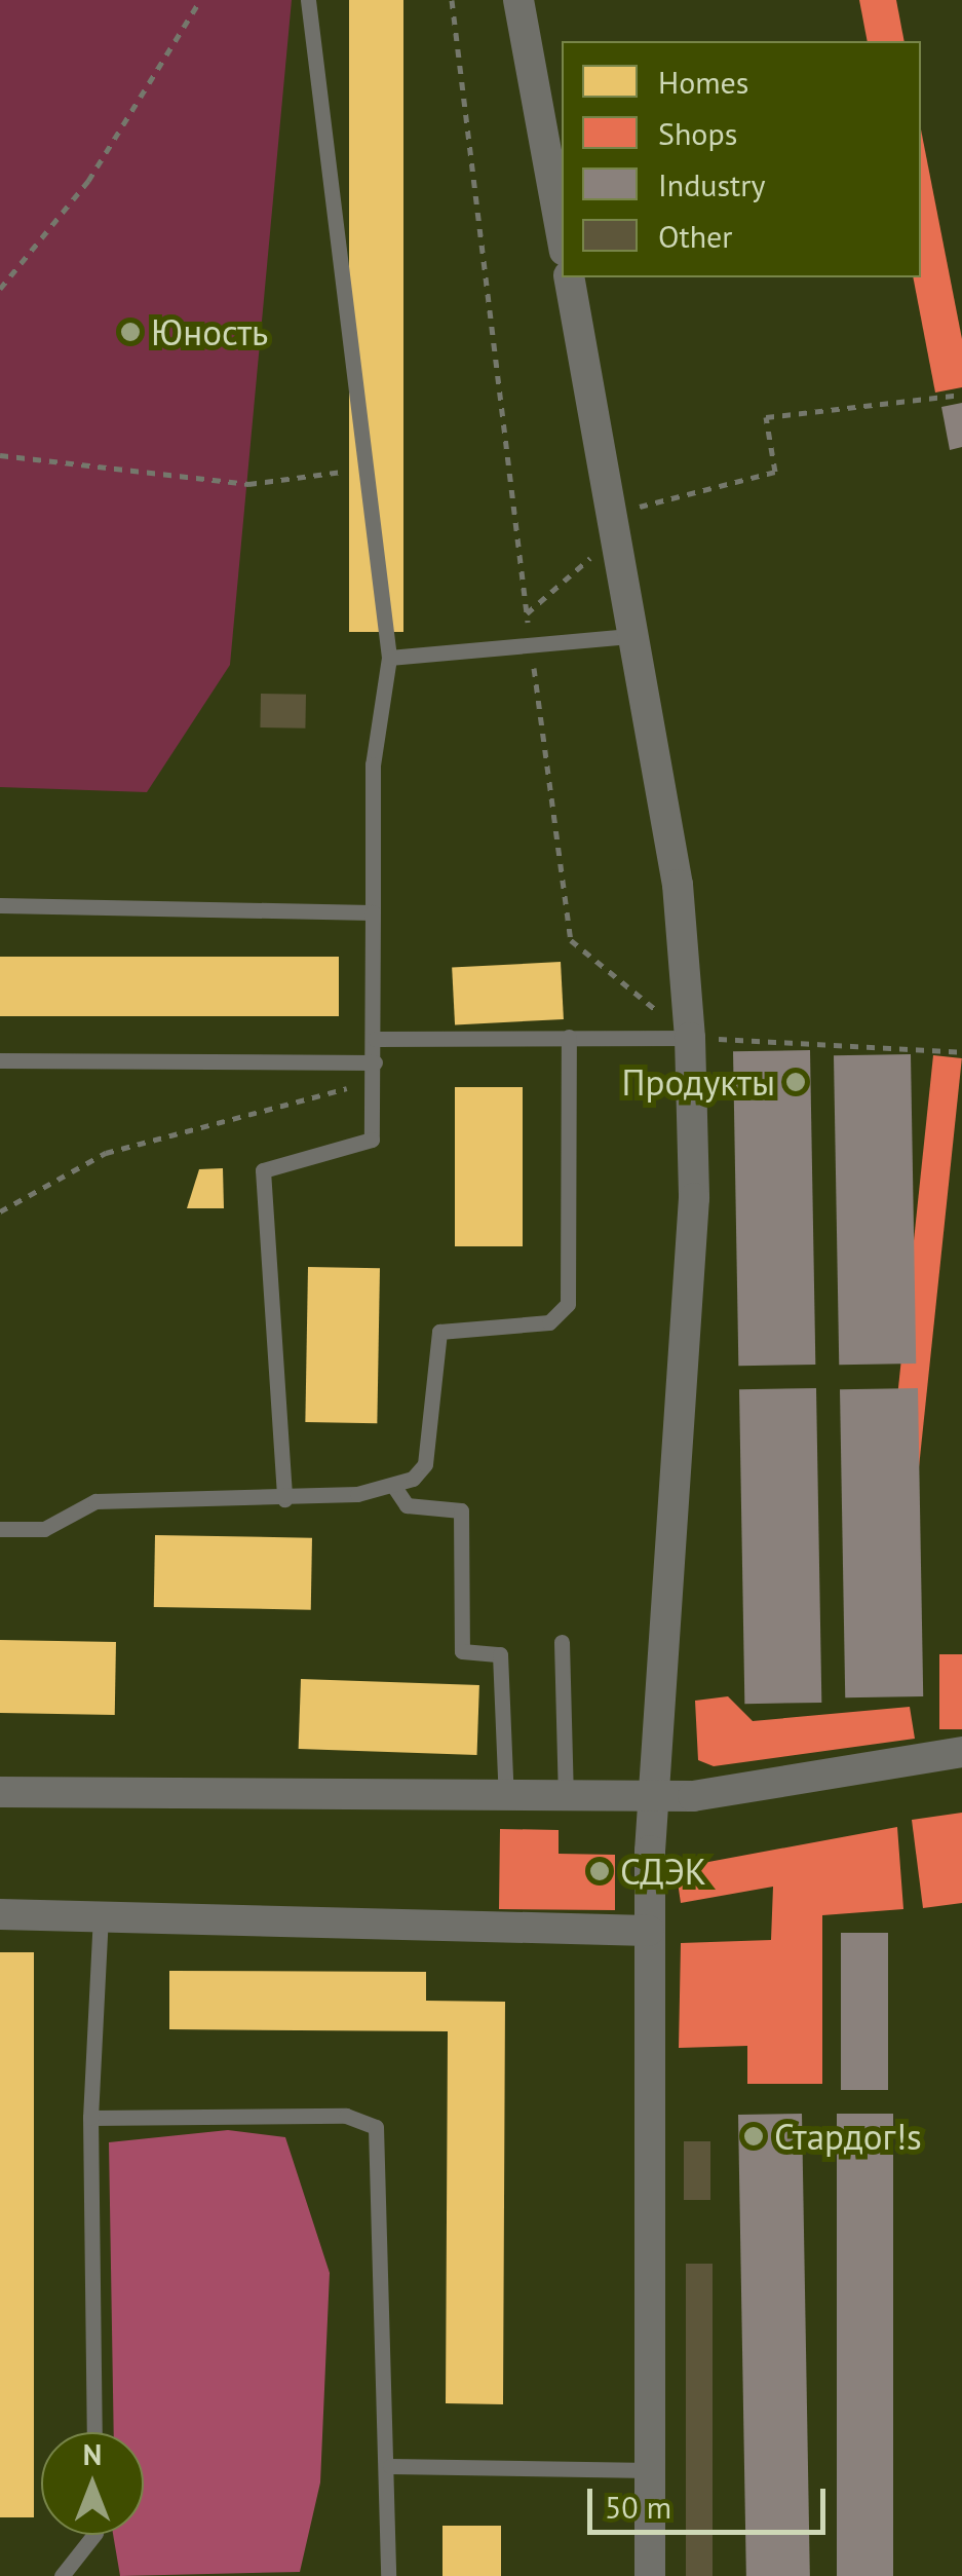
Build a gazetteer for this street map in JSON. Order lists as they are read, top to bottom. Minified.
{"places":["Юность","Продукты","СДЭК","Стардог!s"],"legend":["Homes","Shops","Industry","Other"],"scale_bar":"50 m","north":"top"}
